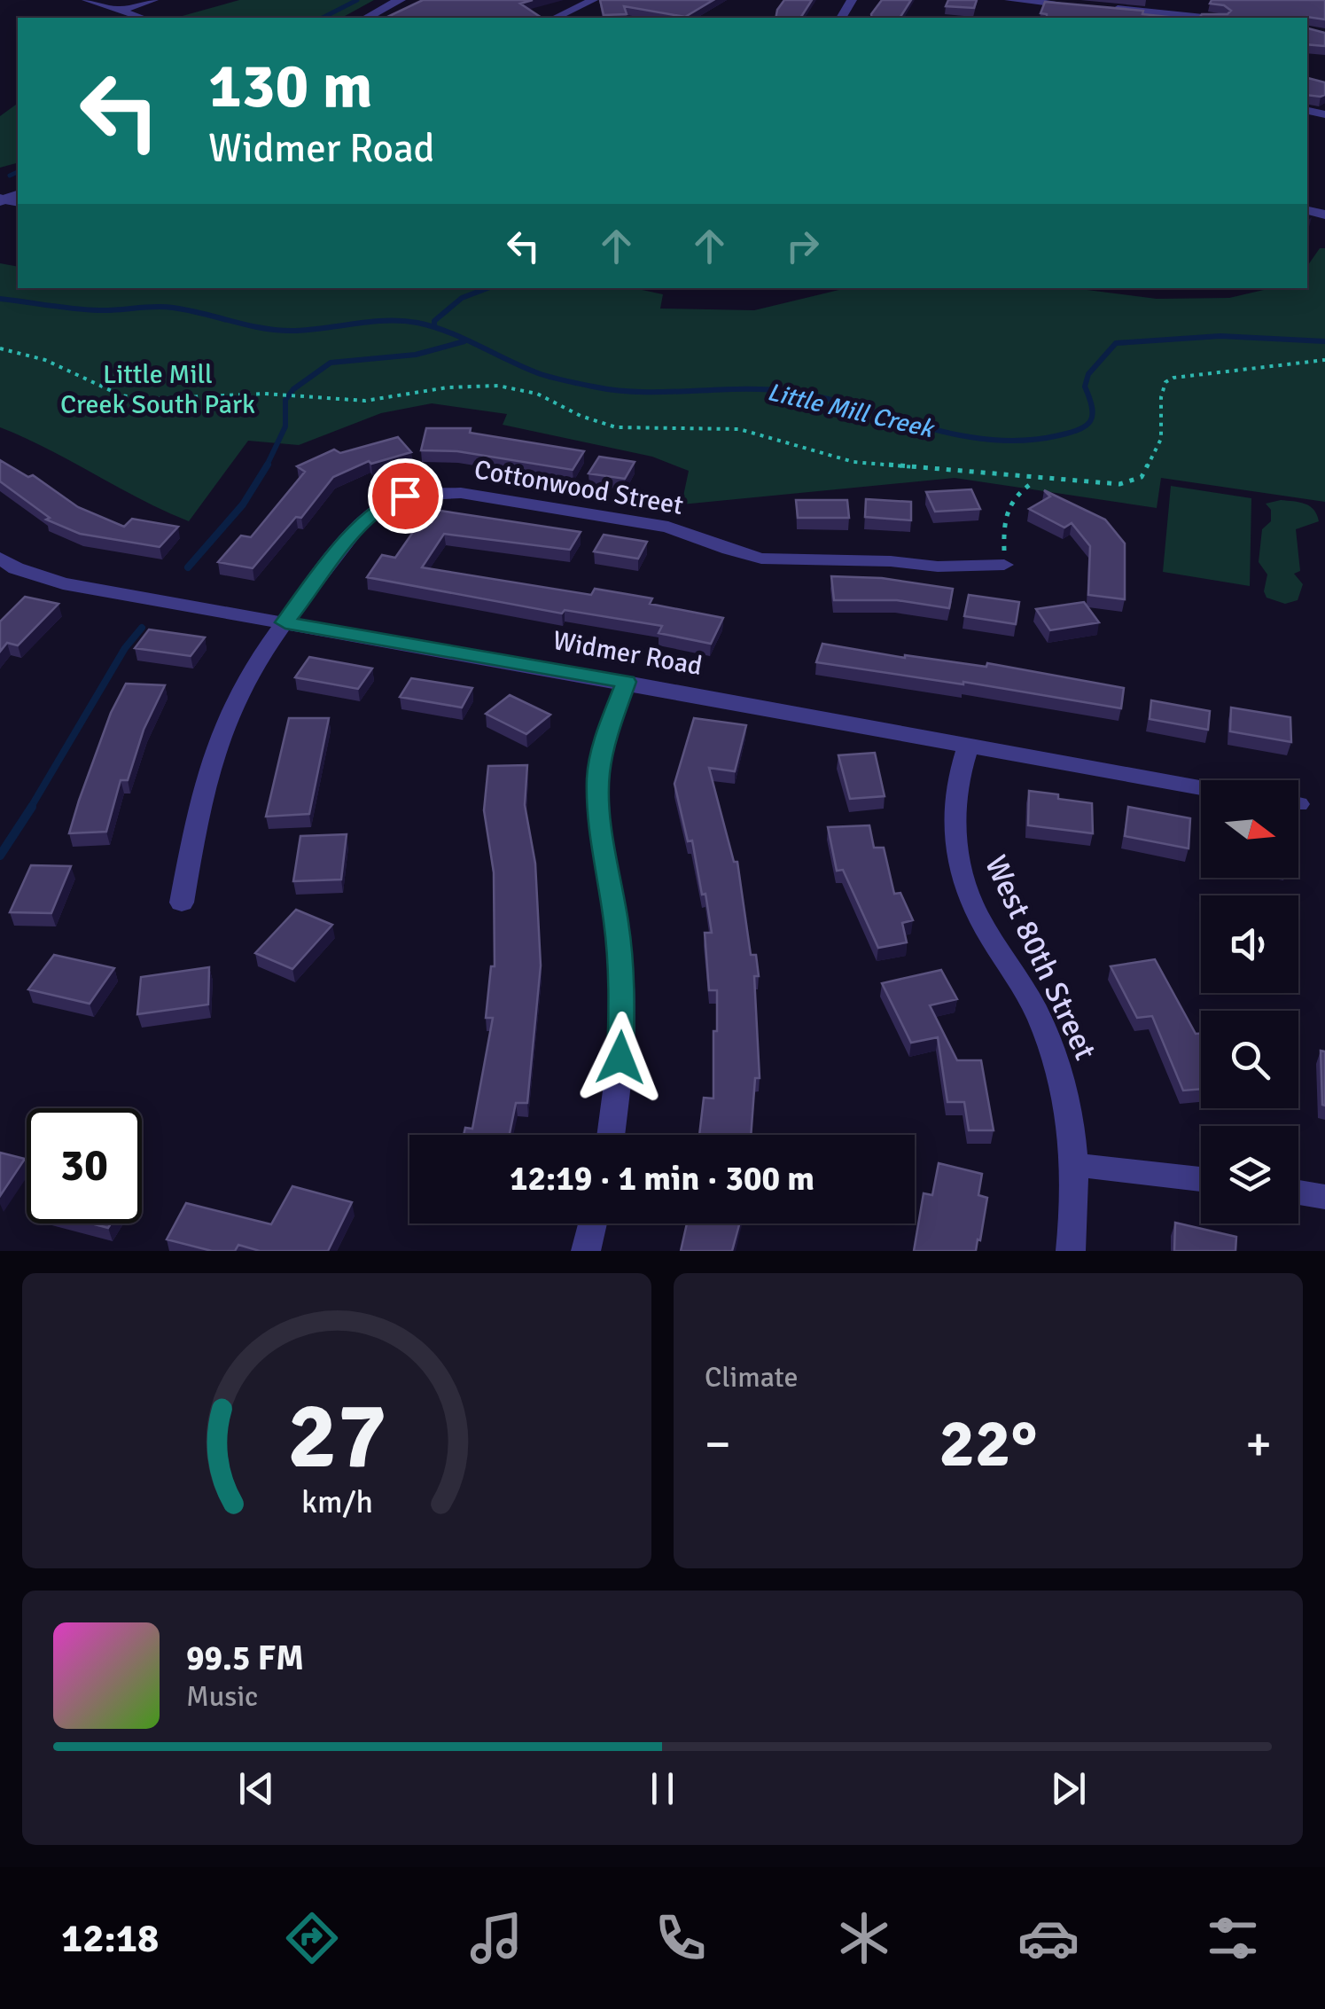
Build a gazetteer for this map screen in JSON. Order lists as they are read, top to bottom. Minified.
{"streets":{"street":["Cottonwood Street","Widmer Road","West 80th Street"]},"crossings":[["Cottonwood Street","Widmer Road"],["Widmer Road","West 80th Street"]],"water":["Little Mill Creek"],"parks":["Little Mill Creek South Park"],"north":"right","page":{"turn":["130 m","Widmer Road"],"limit":"30","trip":"12:19 · 1 min · 300 m","tile":"Climate","heat":["−","22°","+"],"song":["99.5 FM","Music"],"tabs":"12:18","gauge":["27","km/h"]}}
